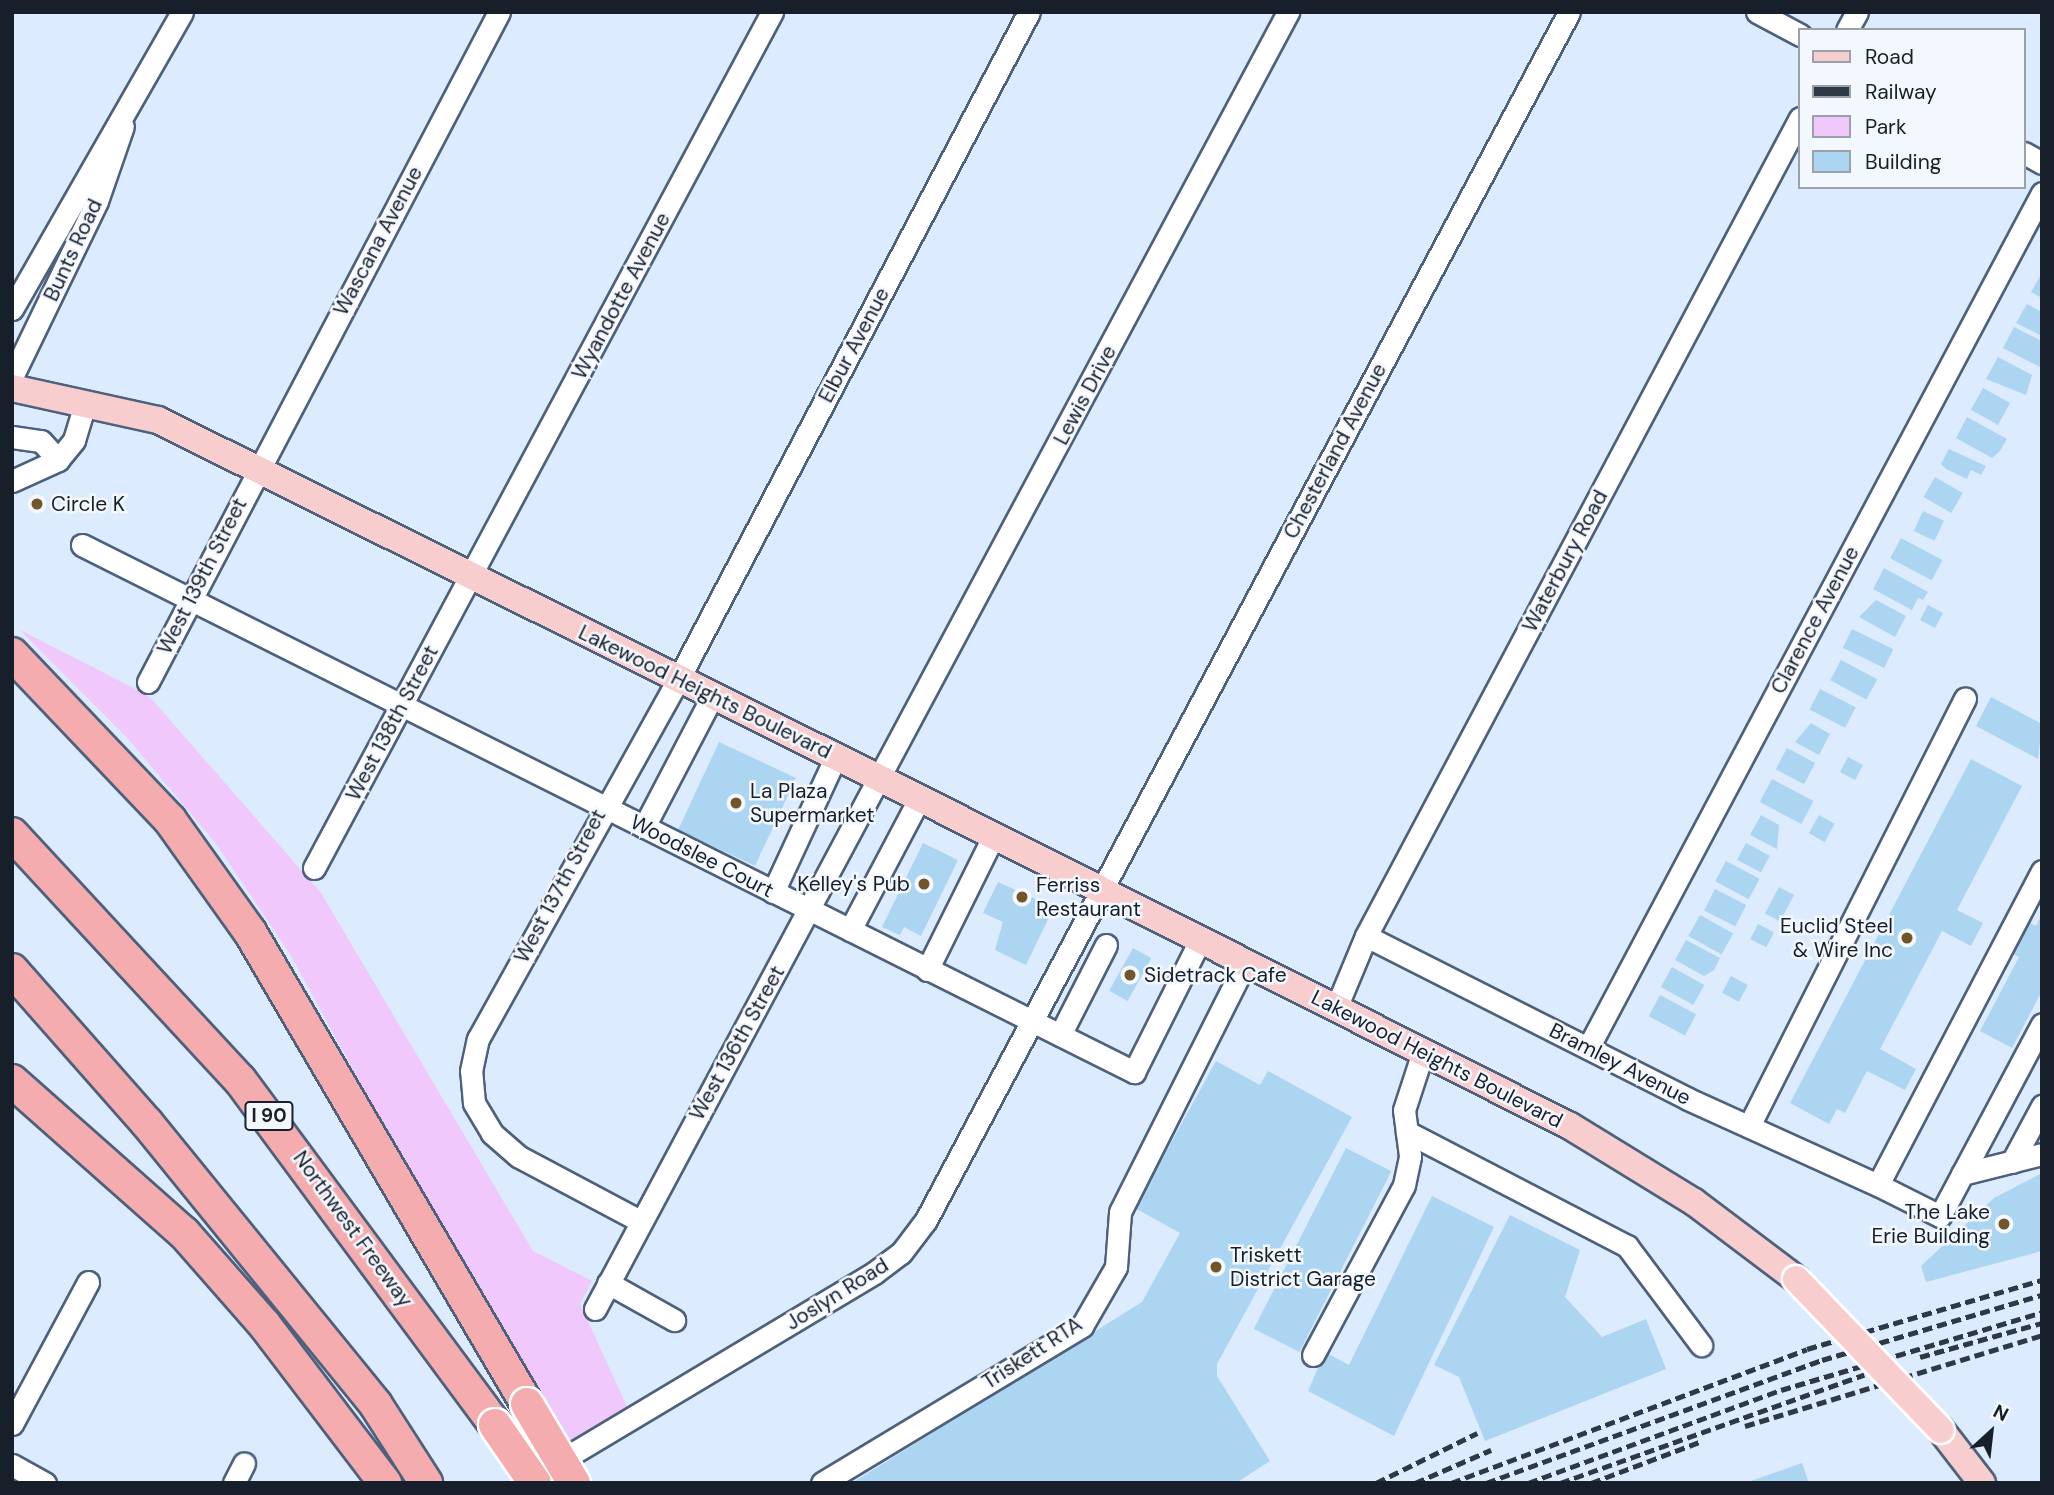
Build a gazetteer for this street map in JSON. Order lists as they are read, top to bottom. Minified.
{"streets":{"highway":["I 90","Northwest Freeway"],"main road":["Lakewood Heights Boulevard"],"street":["Wascana Avenue","Bunts Road","Wyandotte Avenue","Elbur Avenue","Lewis Drive","Chesterland Avenue","Waterbury Road","West 139th Street","Clarence Avenue","West 138th Street","Woodslee Court","West 137th Street","West 136th Street","Bramley Avenue","Joslyn Road","Triskett RTA"]},"crossings":[["Wascana Avenue","West 139th Street"],["Wascana Avenue","Lakewood Heights Boulevard"],["Wyandotte Avenue","Lakewood Heights Boulevard"],["Wyandotte Avenue","West 138th Street"],["Elbur Avenue","Lakewood Heights Boulevard"],["Elbur Avenue","West 137th Street"],["Lewis Drive","Lakewood Heights Boulevard"],["Lewis Drive","West 136th Street"],["Chesterland Avenue","Lakewood Heights Boulevard"],["Chesterland Avenue","Joslyn Road"],["Waterbury Road","Lakewood Heights Boulevard"],["Waterbury Road","Bramley Avenue"],["West 139th Street","Lakewood Heights Boulevard"],["West 139th Street","Woodslee Court"],["Clarence Avenue","Bramley Avenue"],["Lakewood Heights Boulevard","West 138th Street"],["Lakewood Heights Boulevard","Woodslee Court"],["Lakewood Heights Boulevard","West 137th Street"],["Lakewood Heights Boulevard","West 136th Street"],["Lakewood Heights Boulevard","Joslyn Road"],["Lakewood Heights Boulevard","Triskett RTA"],["West 138th Street","Woodslee Court"],["Woodslee Court","West 137th Street"],["Woodslee Court","West 136th Street"],["Woodslee Court","Joslyn Road"],["West 137th Street","West 136th Street"]],"places":["Circle K","La Plaza Supermarket","Kelley's Pub","Ferriss Restaurant","Euclid Steel & Wire Inc","Sidetrack Cafe","The Lake Erie Building","Triskett District Garage"],"legend":["Road","Railway","Park","Building"],"north":"top right"}
